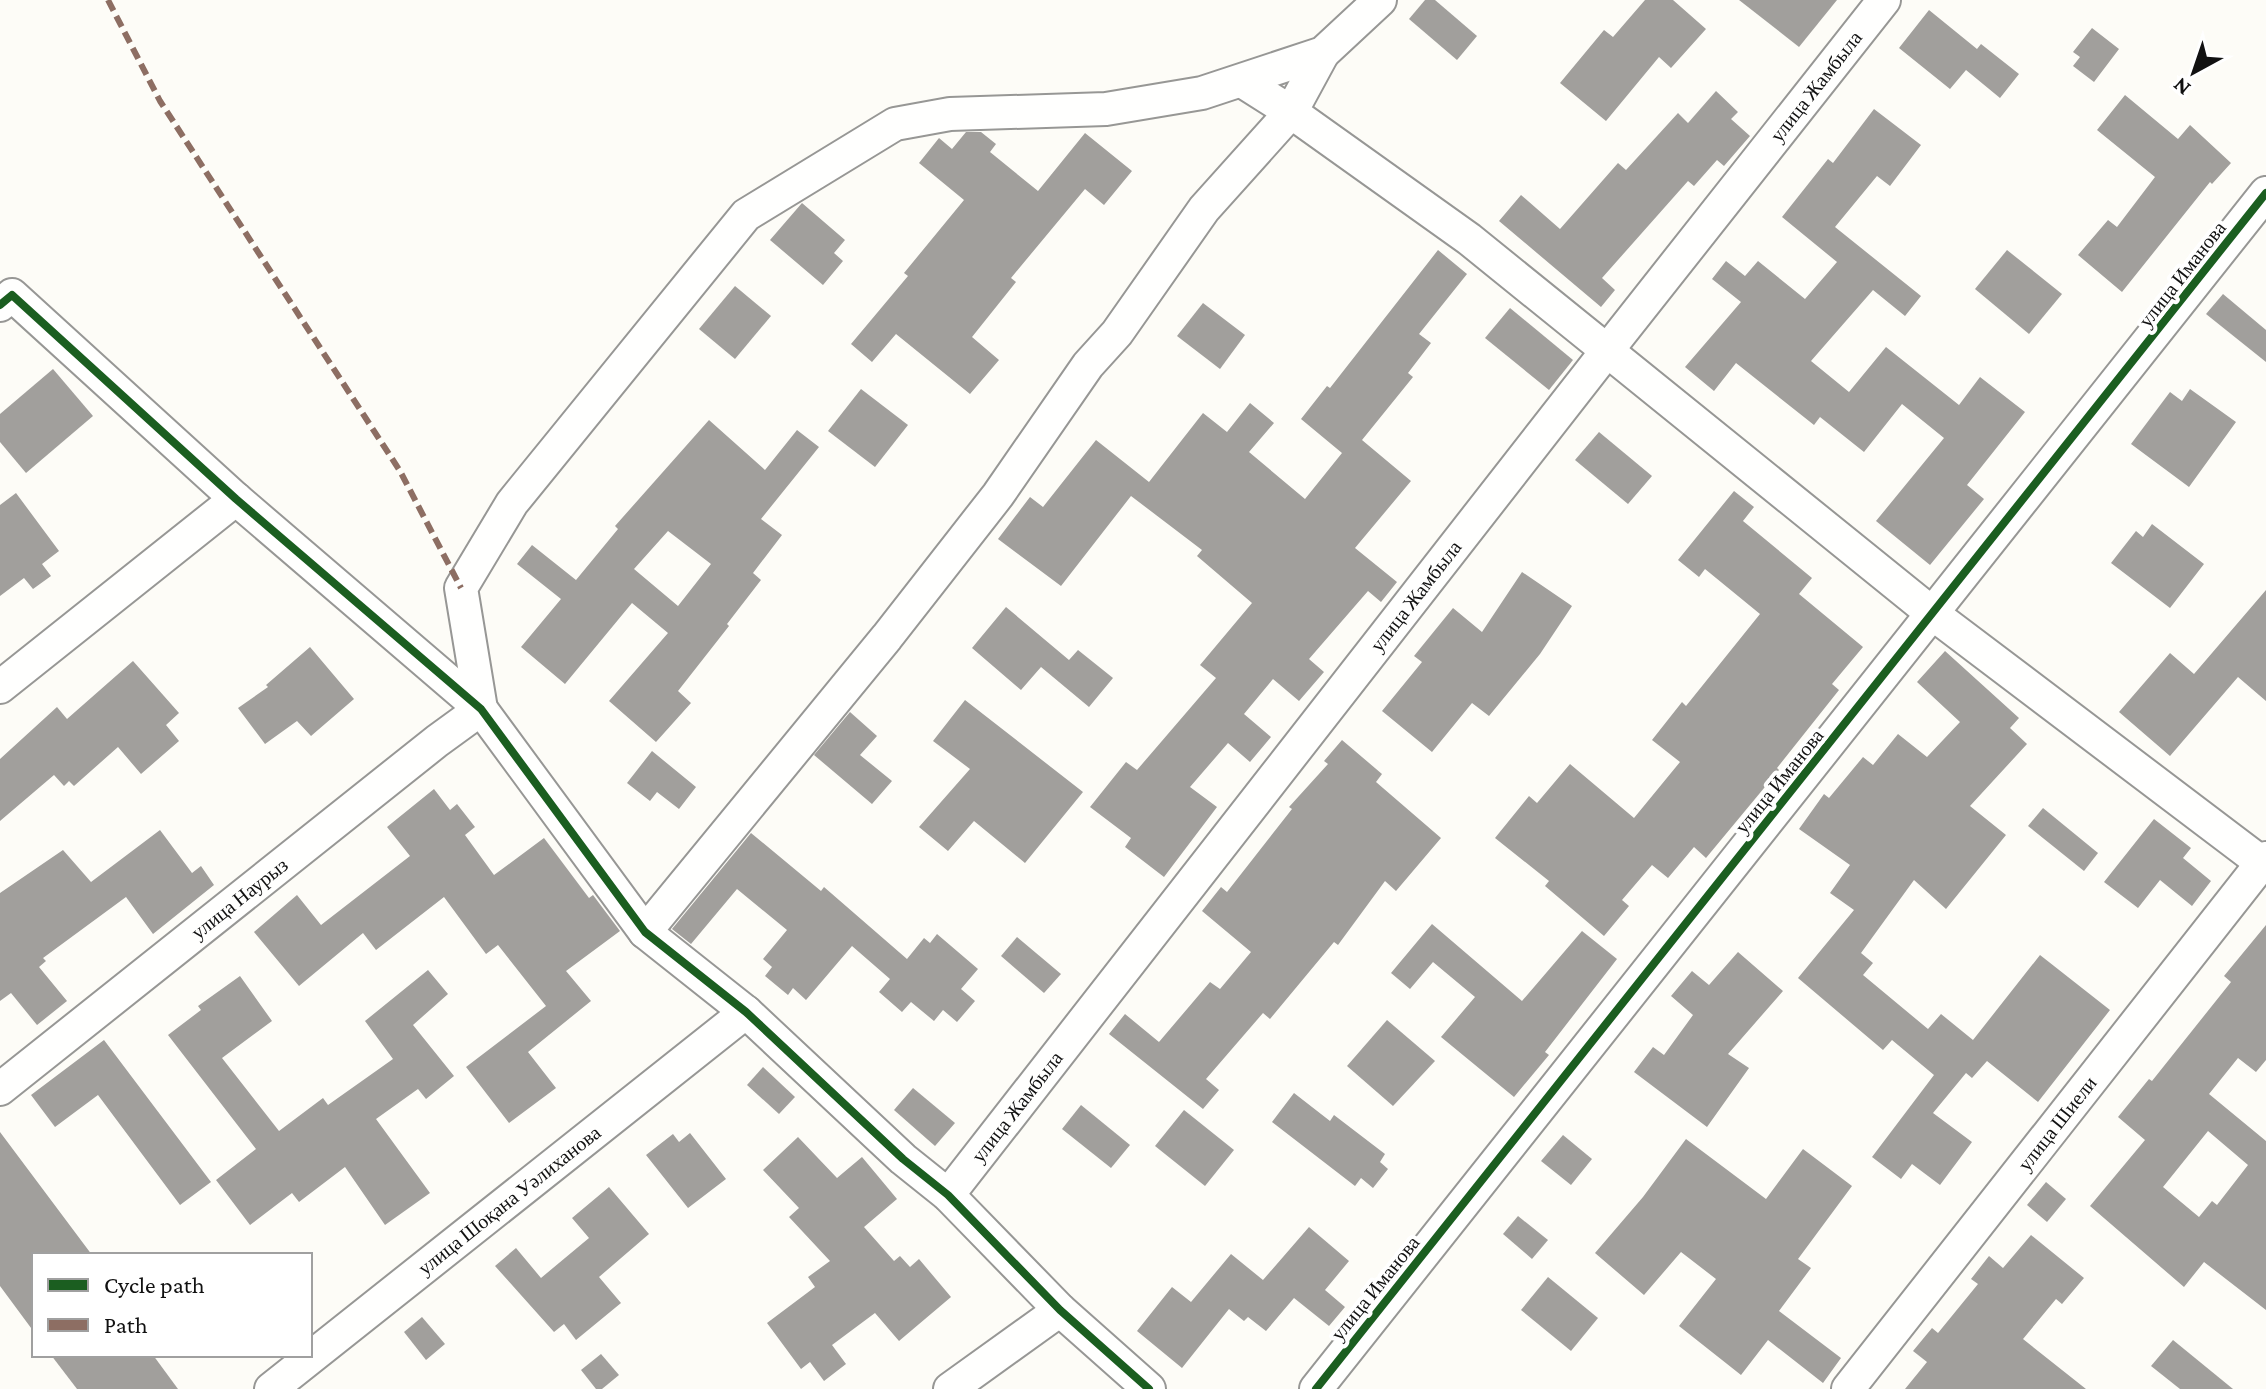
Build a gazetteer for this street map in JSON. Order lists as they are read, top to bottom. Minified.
{"streets":{"street":["улица Жамбыла","улица Иманова","улица Наурыз","улица Шиели","улица Шоқана Уәлиханова"]},"legend":["Cycle path","Path"],"north":"bottom left"}
